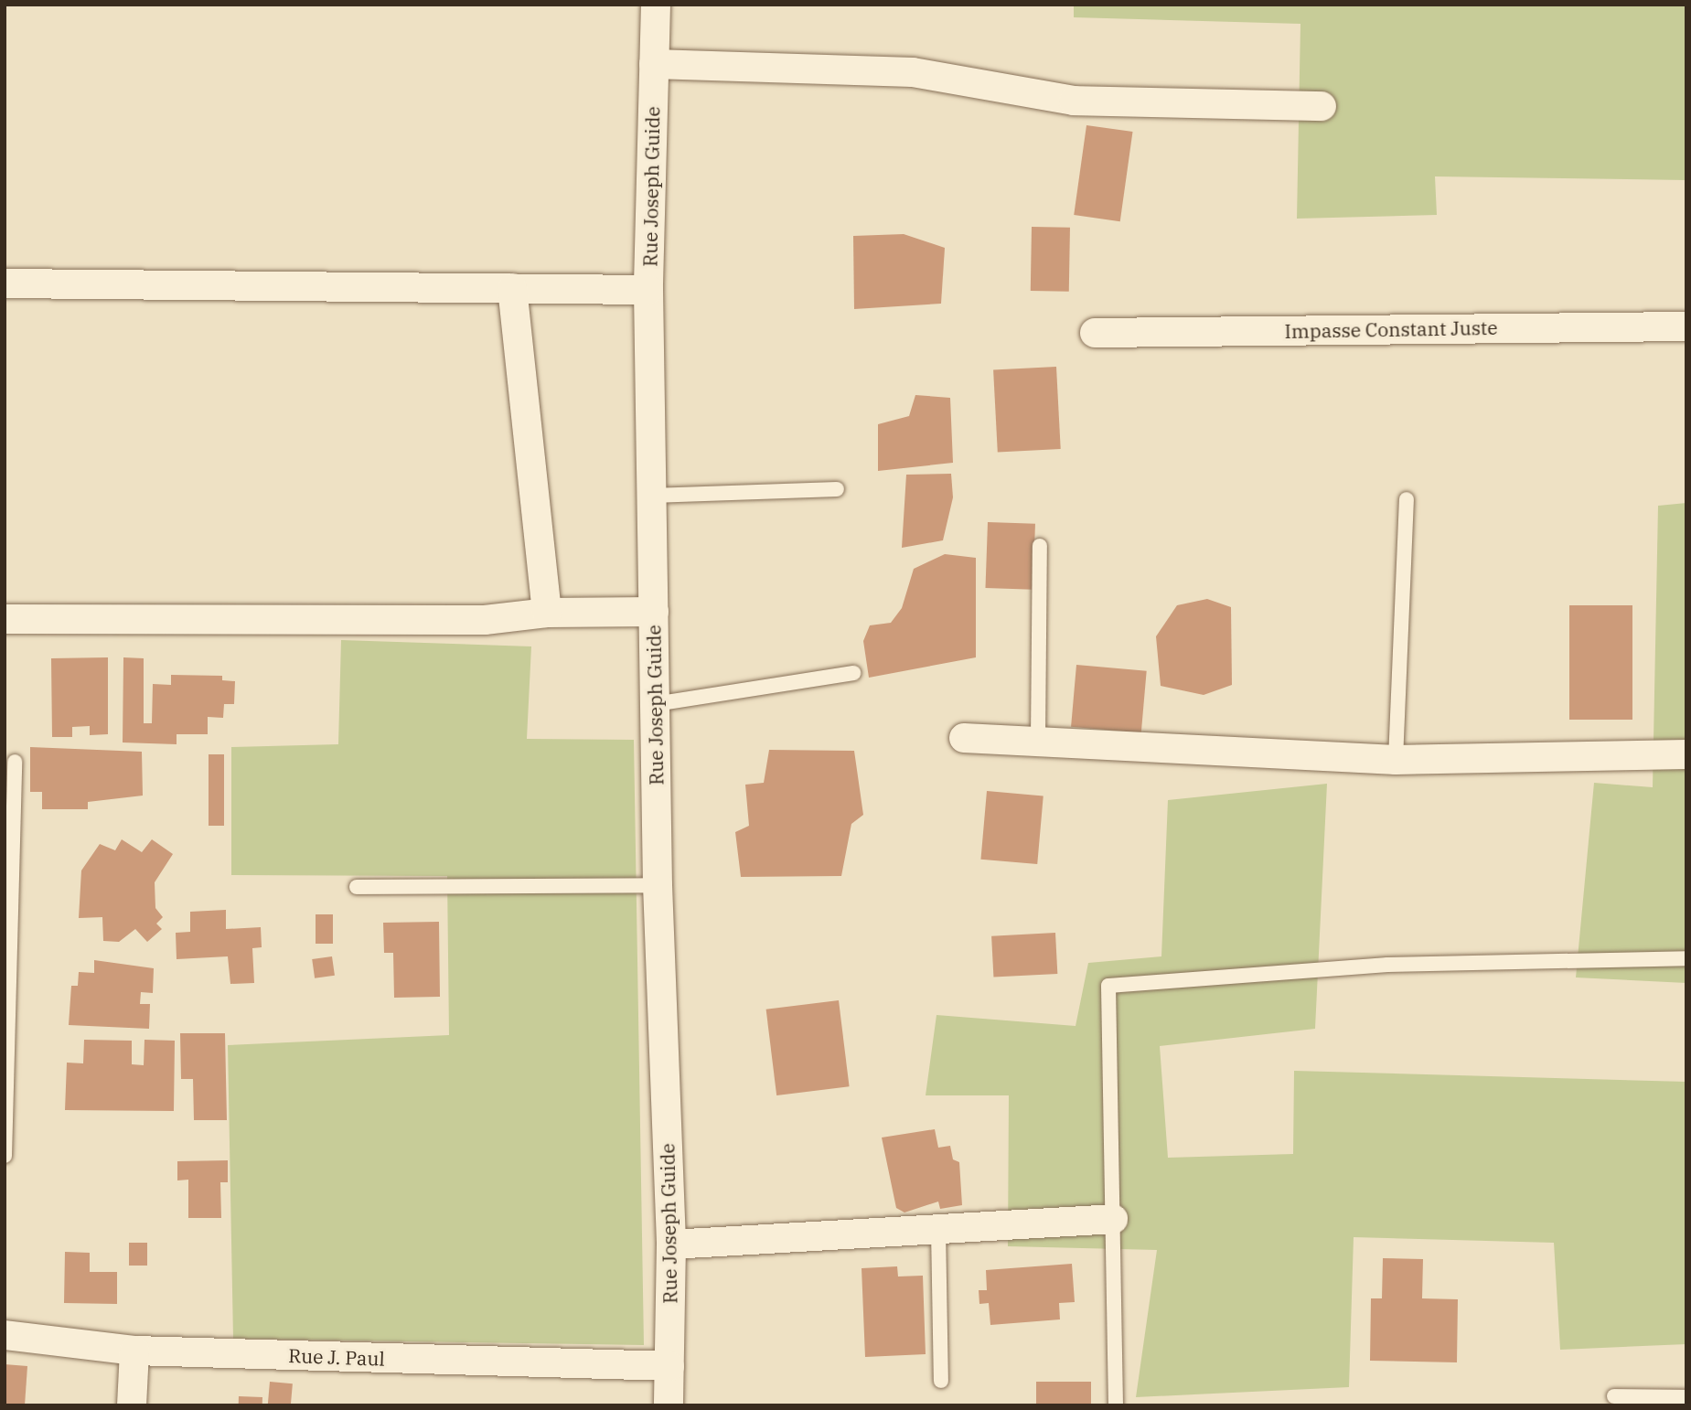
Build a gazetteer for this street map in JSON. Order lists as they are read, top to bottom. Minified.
{"streets":{"street":["Rue Joseph Guide","Impasse Constant Juste","Rue J. Paul"]},"crossings":[["Rue Joseph Guide","Rue J. Paul"]]}
